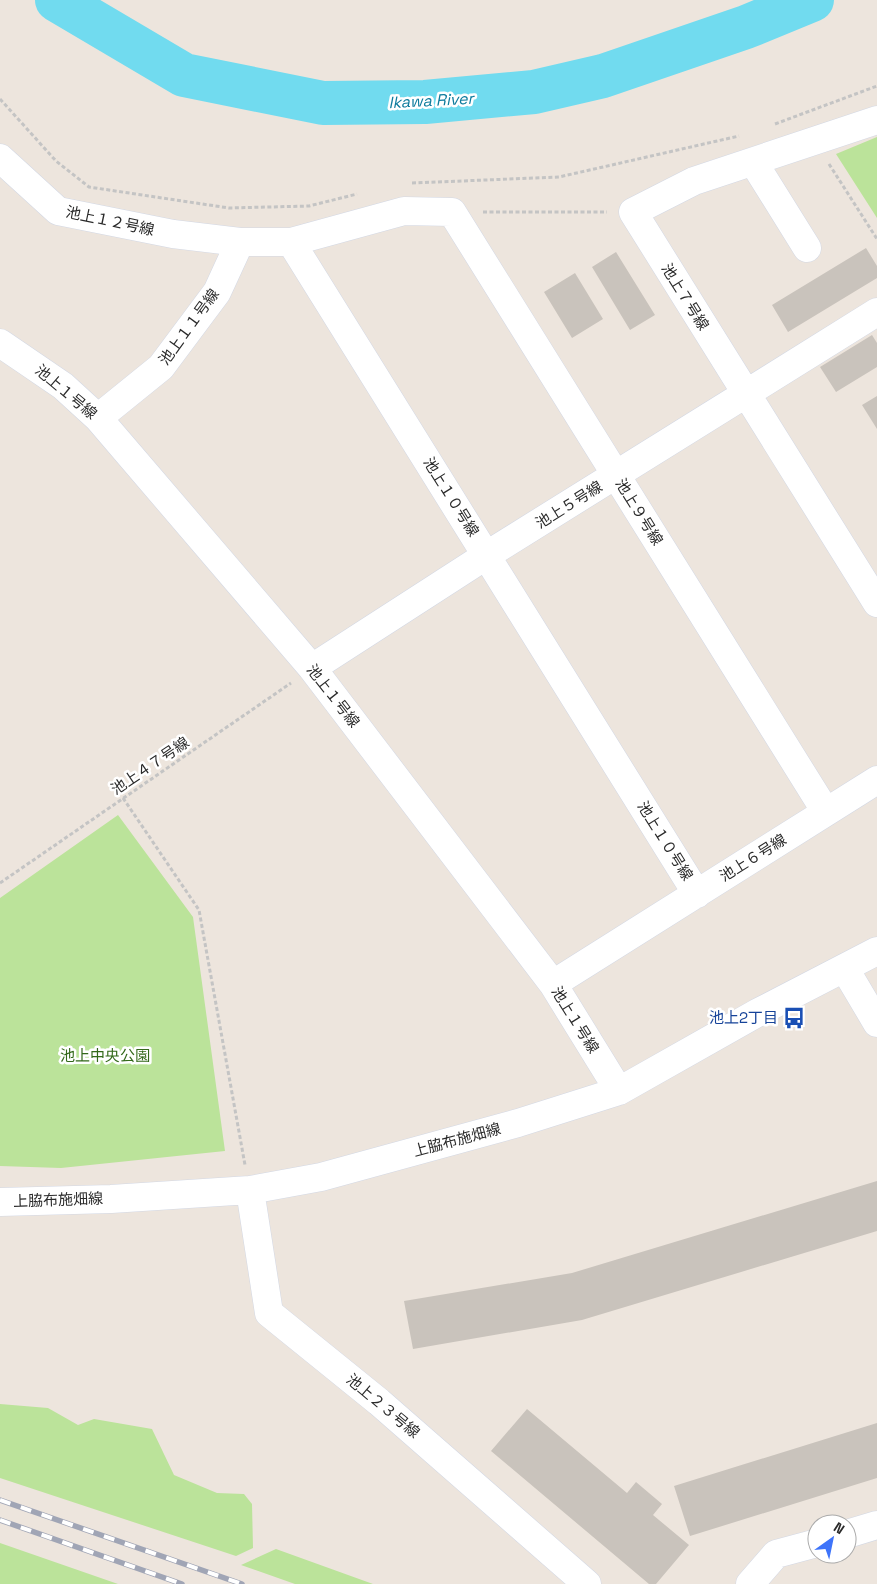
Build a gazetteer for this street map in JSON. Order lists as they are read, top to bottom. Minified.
{"streets":{"street":["池上１２号線","池上７号線","池上１１号線","池上１号線","池上１０号線","池上５号線","池上９号線","池上６号線","上脇布施畑線","池上２３号線"],"path":["池上４７号線"]},"crossings":[["池上１２号線","池上１１号線"],["池上１２号線","池上１０号線"],["池上７号線","池上５号線"],["池上１１号線","池上１号線"],["池上１号線","池上５号線"],["池上１号線","池上４７号線"],["池上１号線","池上６号線"],["池上１号線","上脇布施畑線"],["池上１０号線","池上５号線"],["池上１０号線","池上６号線"],["池上５号線","池上９号線"],["池上５号線","池上４７号線"],["池上９号線","池上６号線"],["上脇布施畑線","池上２３号線"]],"water":["Ikawa River"],"parks":["池上中央公園"],"places":{"bus stop":["池上2丁目"]},"north":"top right"}
